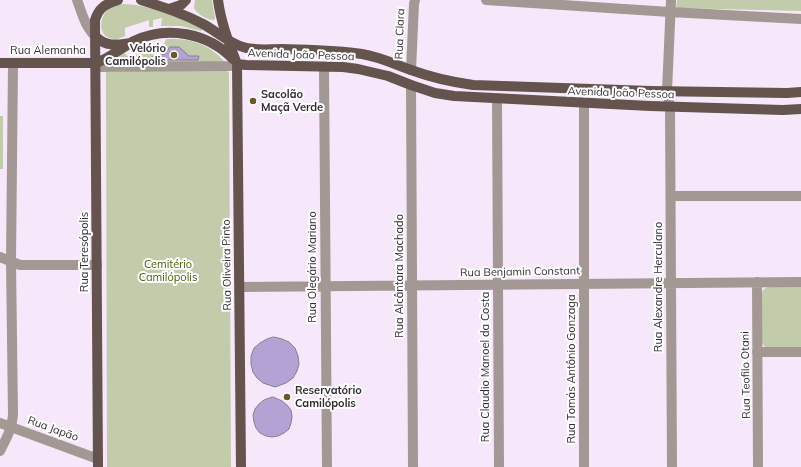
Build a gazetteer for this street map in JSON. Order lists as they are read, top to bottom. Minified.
{"streets":{"main road":["Rua Alemanha","Avenida João Pessoa","Rua Teresópolis","Rua Oliveira Pinto"],"street":["Rua Clara","Rua Olegário Mariano","Rua Benjamin Constant","Rua Alcântara Machado","Rua Alexandre Herculano","Rua Claudio Manoel da Costa","Rua Tomás Antônio Gonzaga","Rua Teofilo Otani","Rua Japão"]},"crossings":[["Rua Clara","Avenida João Pessoa"],["Rua Alemanha","Rua Teresópolis"],["Avenida João Pessoa","Rua Oliveira Pinto"],["Avenida João Pessoa","Rua Olegário Mariano"],["Avenida João Pessoa","Rua Alcântara Machado"],["Avenida João Pessoa","Rua Alexandre Herculano"],["Avenida João Pessoa","Rua Claudio Manoel da Costa"],["Avenida João Pessoa","Rua Tomás Antônio Gonzaga"],["Rua Teresópolis","Rua Japão"],["Rua Oliveira Pinto","Rua Benjamin Constant"],["Rua Olegário Mariano","Rua Benjamin Constant"],["Rua Benjamin Constant","Rua Alcântara Machado"],["Rua Benjamin Constant","Rua Alexandre Herculano"],["Rua Benjamin Constant","Rua Claudio Manoel da Costa"],["Rua Benjamin Constant","Rua Tomás Antônio Gonzaga"],["Rua Benjamin Constant","Rua Teofilo Otani"]],"parks":["Cemitério Camilópolis"],"places":["Velório Camilópolis","Sacolão Maçã Verde","Reservatório Camilópolis"]}
